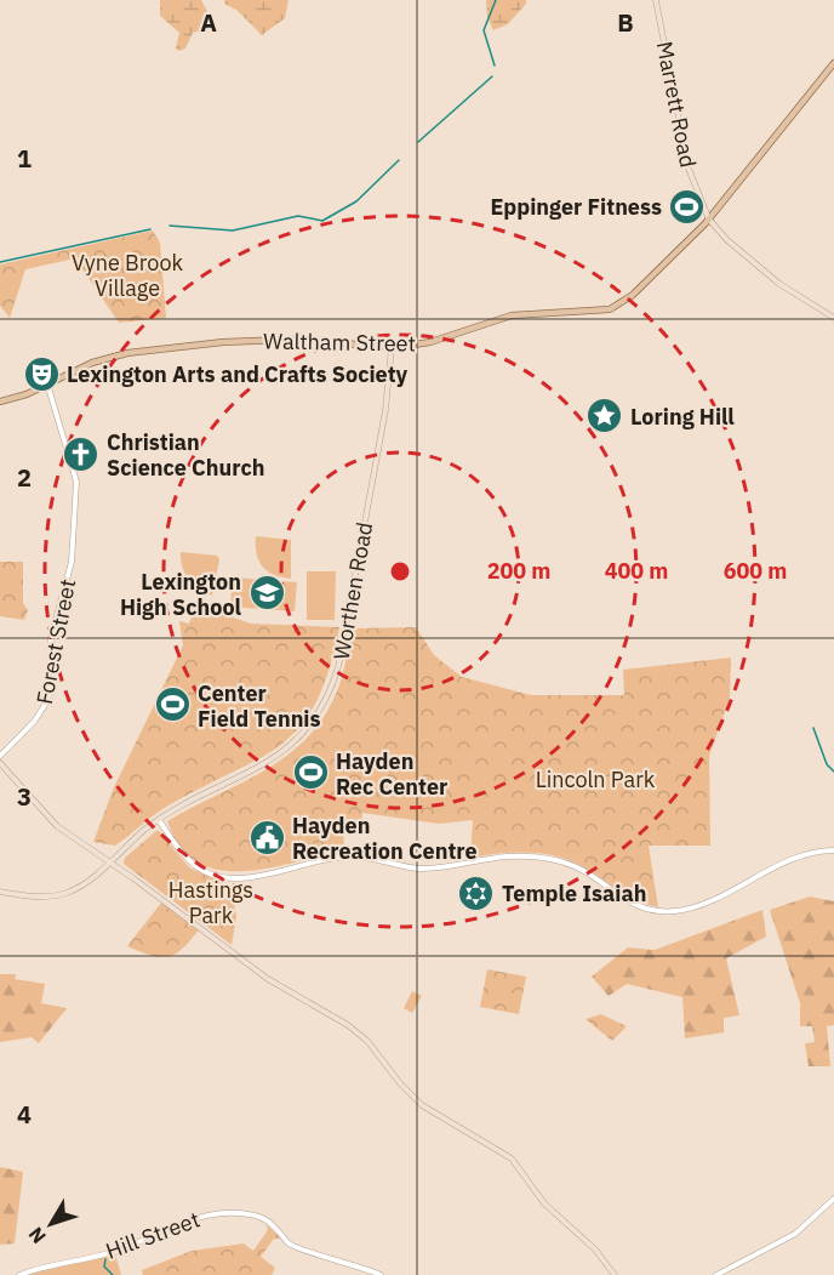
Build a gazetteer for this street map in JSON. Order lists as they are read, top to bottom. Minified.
{"streets":{"main road":["Marrett Road","Waltham Street","Worthen Road"],"street":["Forest Street","Hill Street"]},"crossings":[["Marrett Road","Waltham Street"],["Waltham Street","Worthen Road"],["Waltham Street","Forest Street"]],"parks":["Vyne Brook Village","Lincoln Park","Hastings Park"],"places":{"sports":["Eppinger Fitness","Center Field Tennis","Hayden Rec Center"],"theatre":["Lexington Arts and Crafts Society"],"place":["Loring Hill"],"church":["Christian Science Church"],"school or university":["Lexington High School"],"public building":["Hayden Recreation Centre"],"synagogue":["Temple Isaiah"]},"north":"bottom left","grid":{"columns":["A","B"],"rows":["1","2","3","4"]},"rings":["200 m","400 m","600 m"]}
